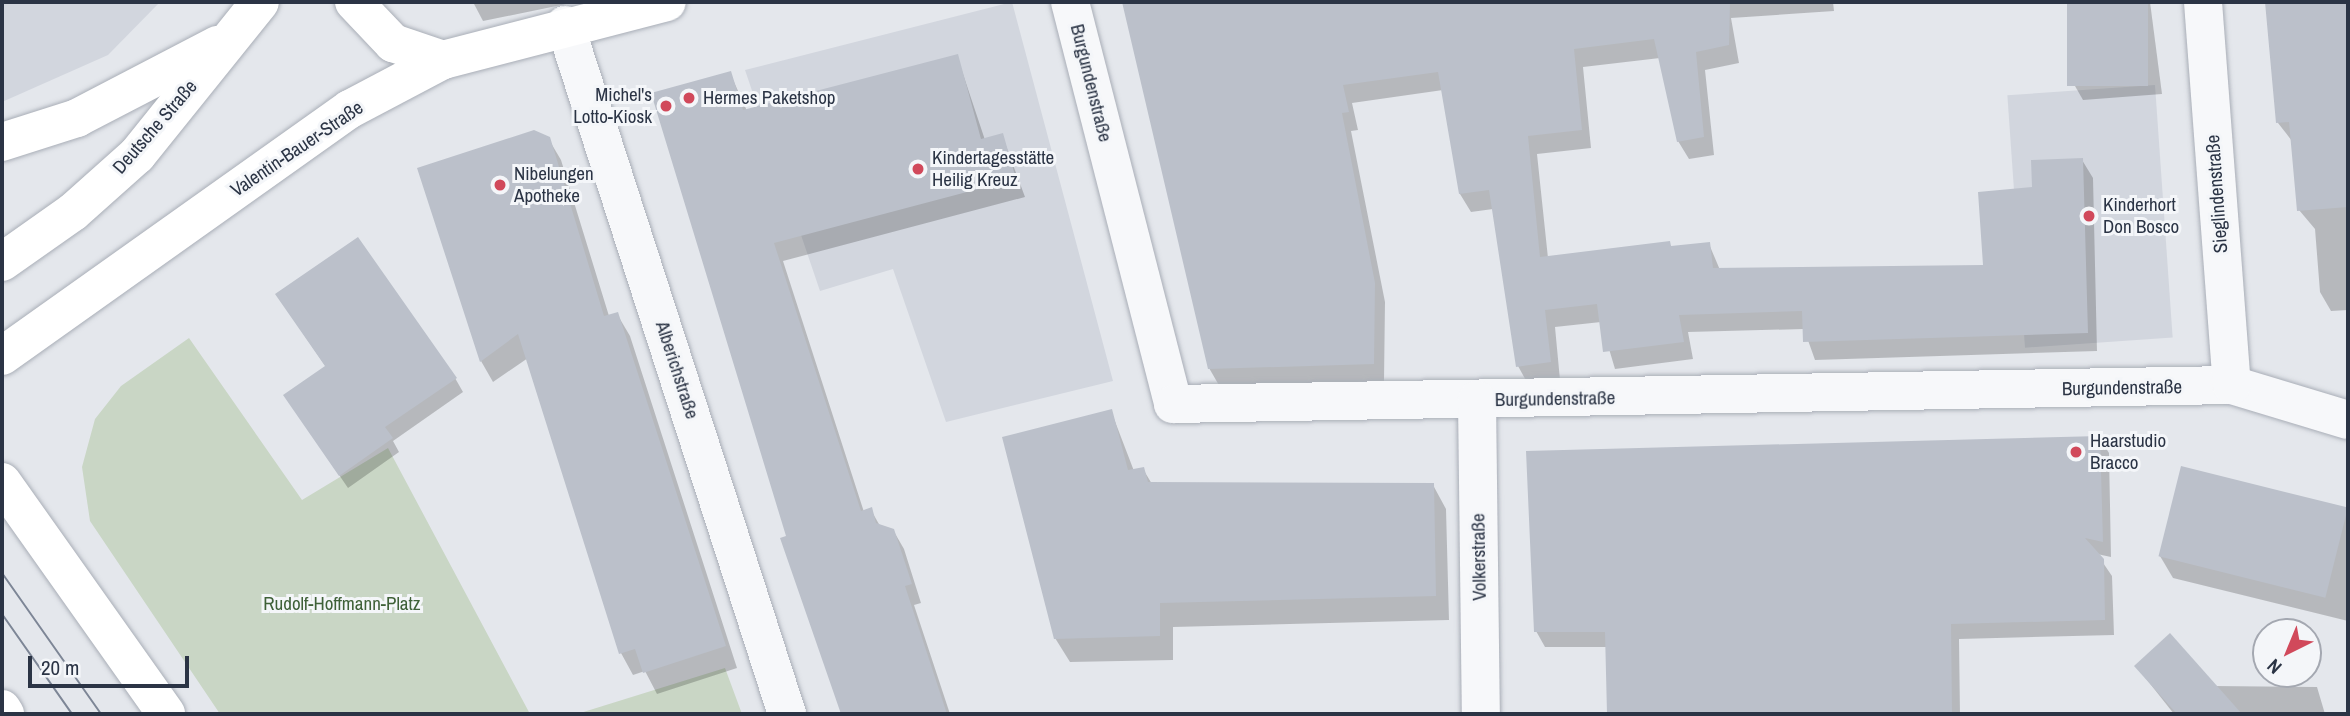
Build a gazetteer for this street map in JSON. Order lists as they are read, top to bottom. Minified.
{"streets":{"main road":["Deutsche Straße","Valentin-Bauer-Straße"],"street":["Burgundenstraße","Sieglindenstraße","Alberichstraße","Volkerstraße"]},"crossings":[["Burgundenstraße","Sieglindenstraße"],["Burgundenstraße","Volkerstraße"],["Valentin-Bauer-Straße","Alberichstraße"]],"parks":["Rudolf-Hoffmann-Platz"],"places":["Hermes Paketshop","Michel's Lotto-Kiosk","Kindertagesstätte Heilig Kreuz","Nibelungen Apotheke","Kinderhort Don Bosco","Haarstudio Bracco"],"scale_bar":"20 m","north":"bottom left"}
